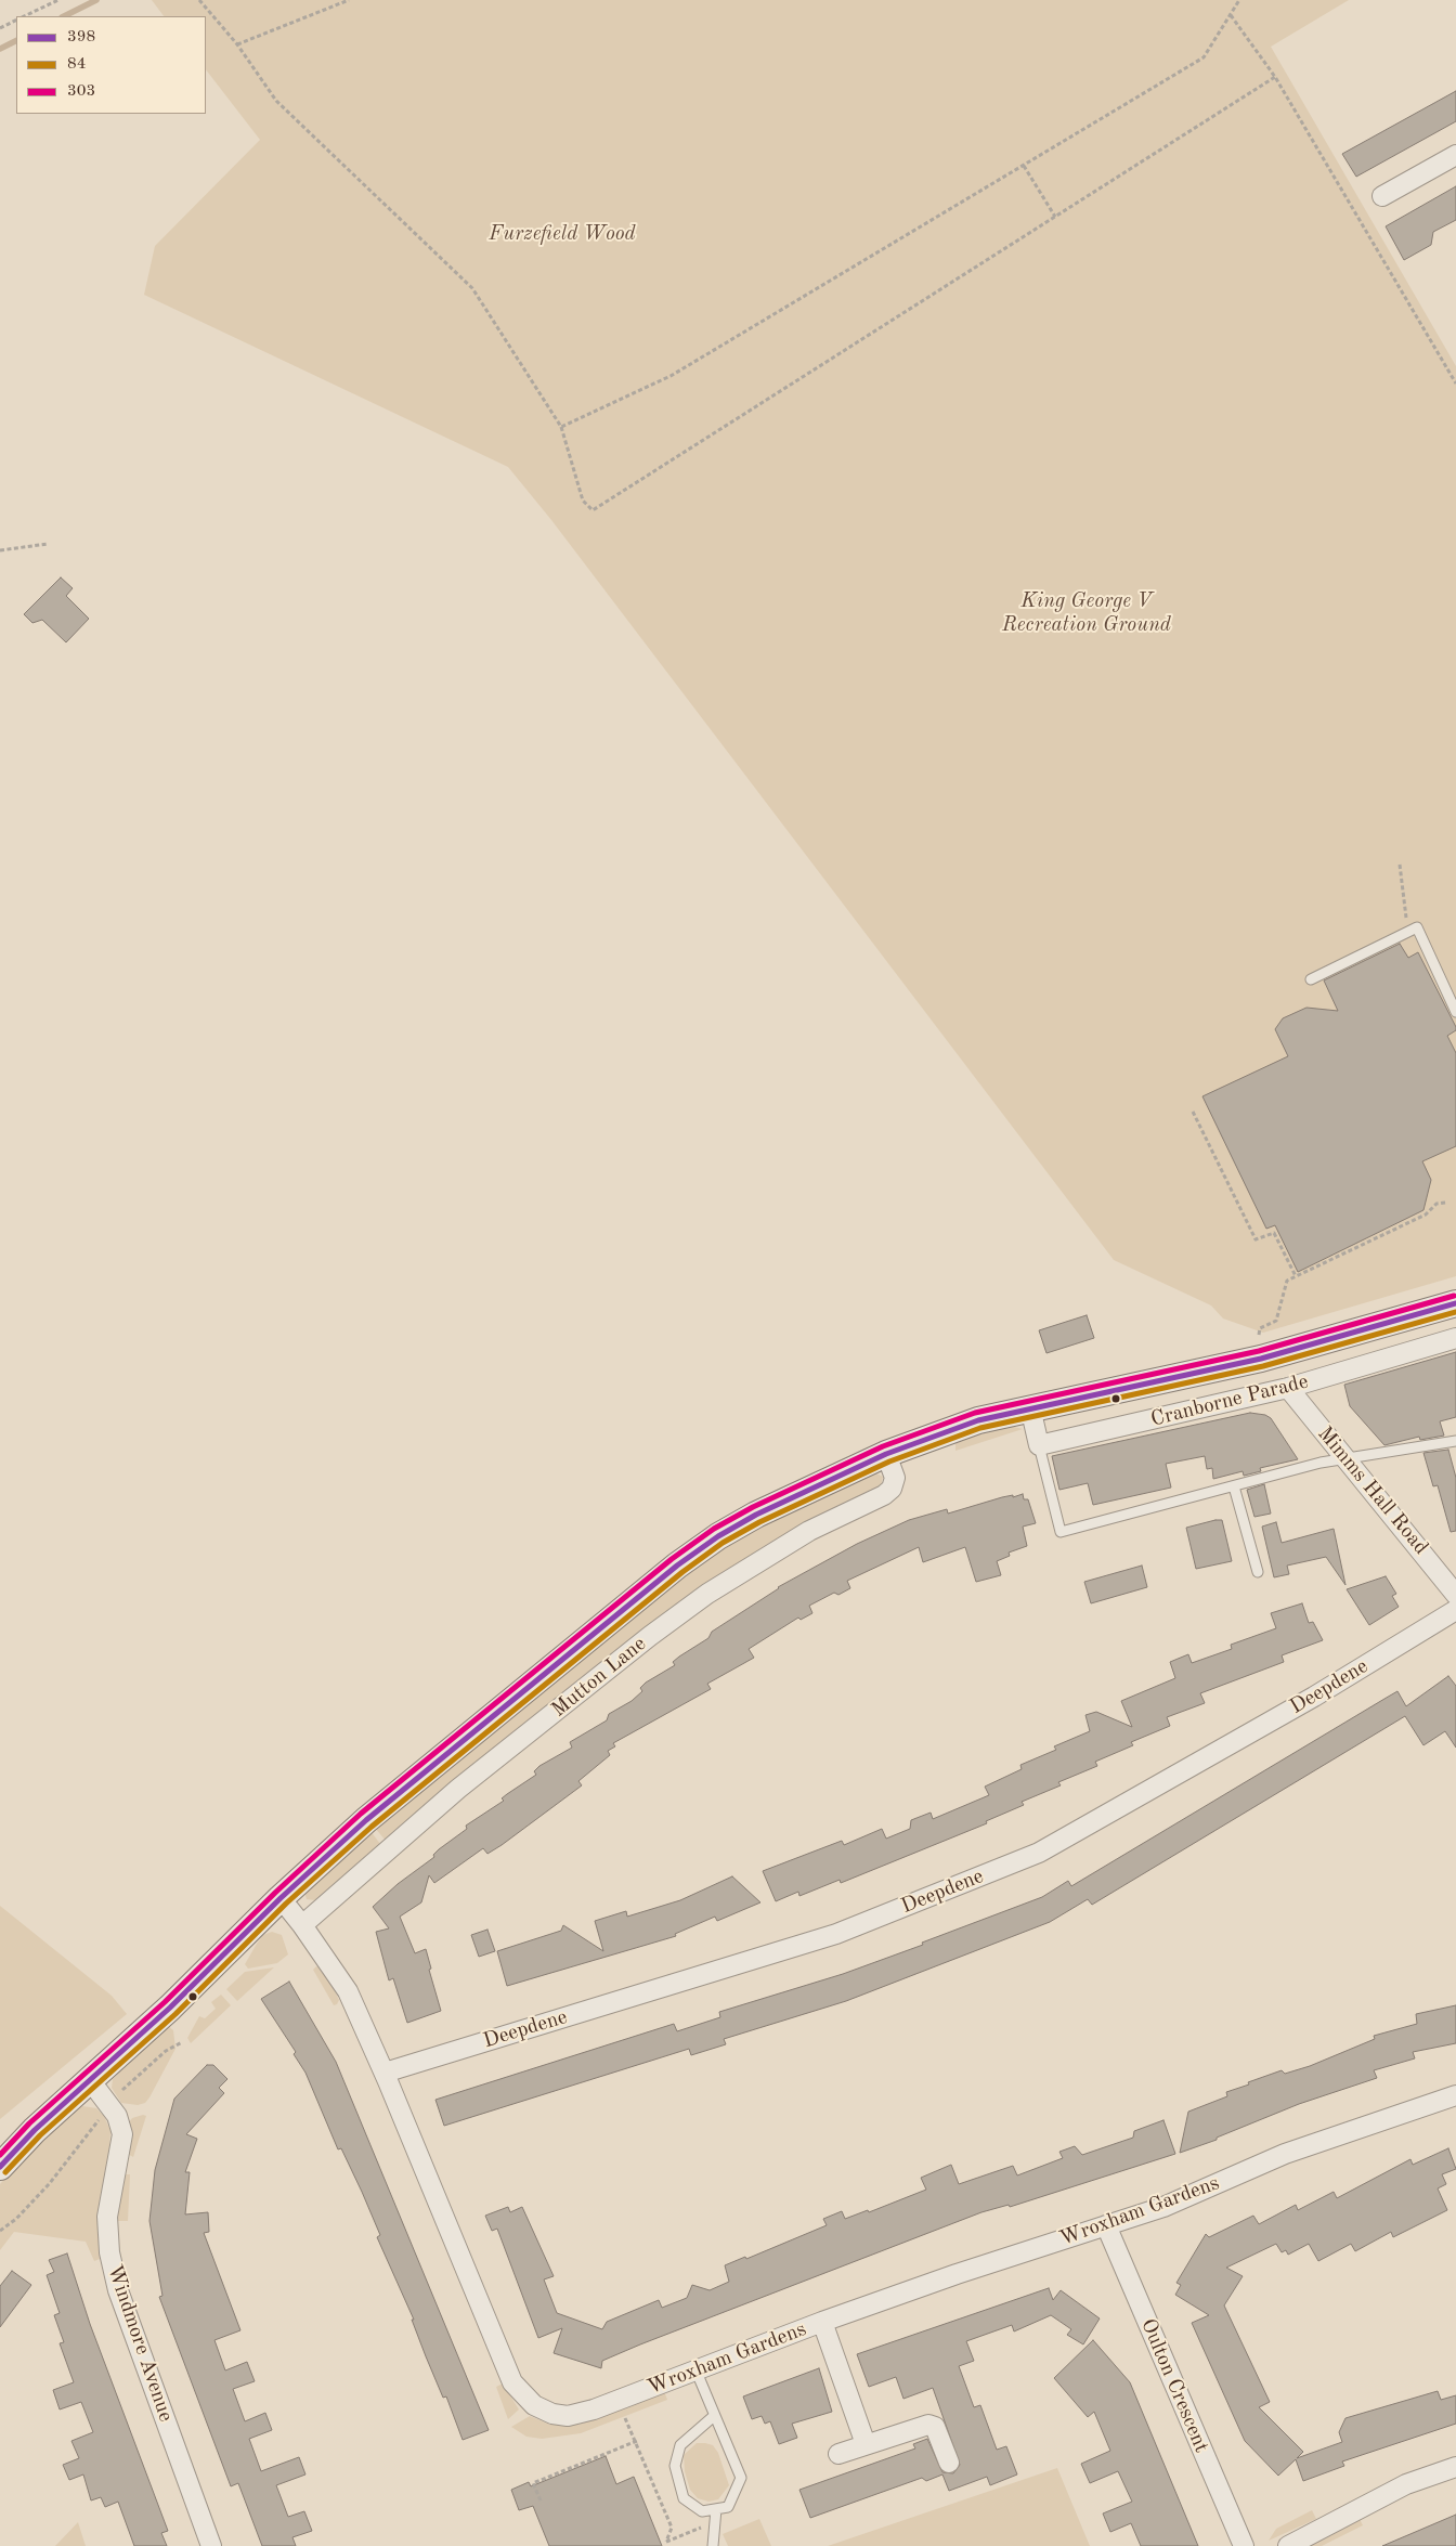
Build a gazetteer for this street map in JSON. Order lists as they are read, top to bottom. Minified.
{"streets":{"main road":["Mutton Lane"],"street":["Cranborne Parade","Mimms Hall Road","Deepdene","Wroxham Gardens","Windmore Avenue","Oulton Crescent"]},"crossings":[["Cranborne Parade","Mimms Hall Road"],["Mutton Lane","Wroxham Gardens"],["Mutton Lane","Windmore Avenue"],["Deepdene","Wroxham Gardens"],["Wroxham Gardens","Oulton Crescent"]],"parks":["Furzefield Wood","King George V Recreation Ground"],"lines":["transit line 303","transit line 398","transit line 84"],"legend":["398","84","303"]}
